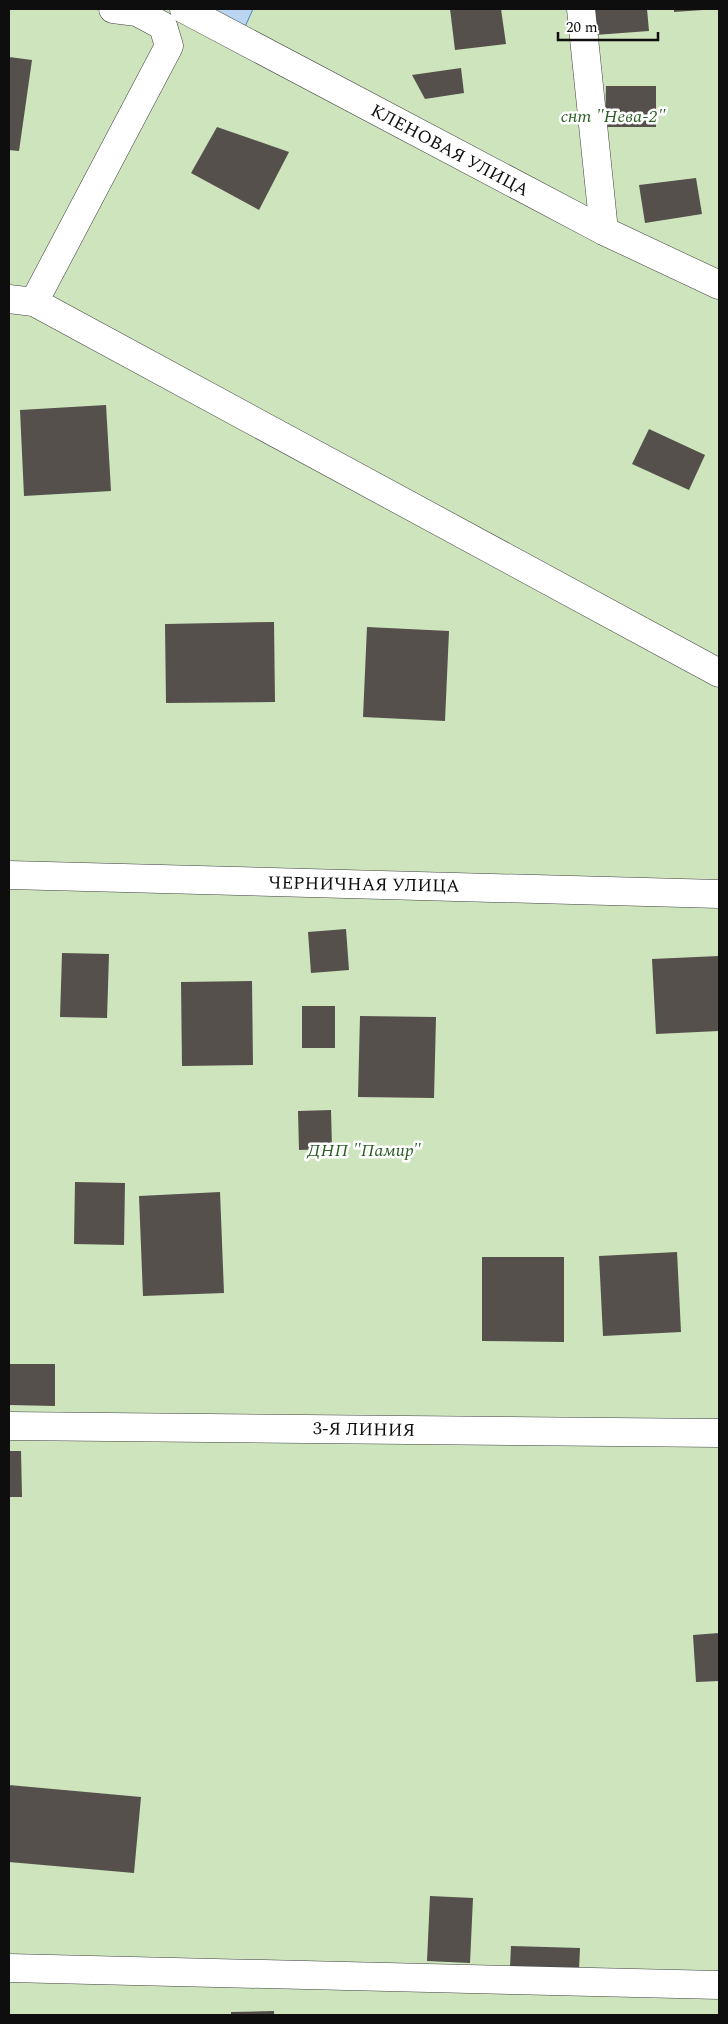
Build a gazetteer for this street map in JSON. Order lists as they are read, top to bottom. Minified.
{"streets":{"street":["КЛЕНОВАЯ УЛИЦА","ЧЕРНИЧНАЯ УЛИЦА","3-Я ЛИНИЯ"]},"parks":["снт \"Нева-2\"","ДНП \"Памир\""],"scale_bar":"20 m"}
